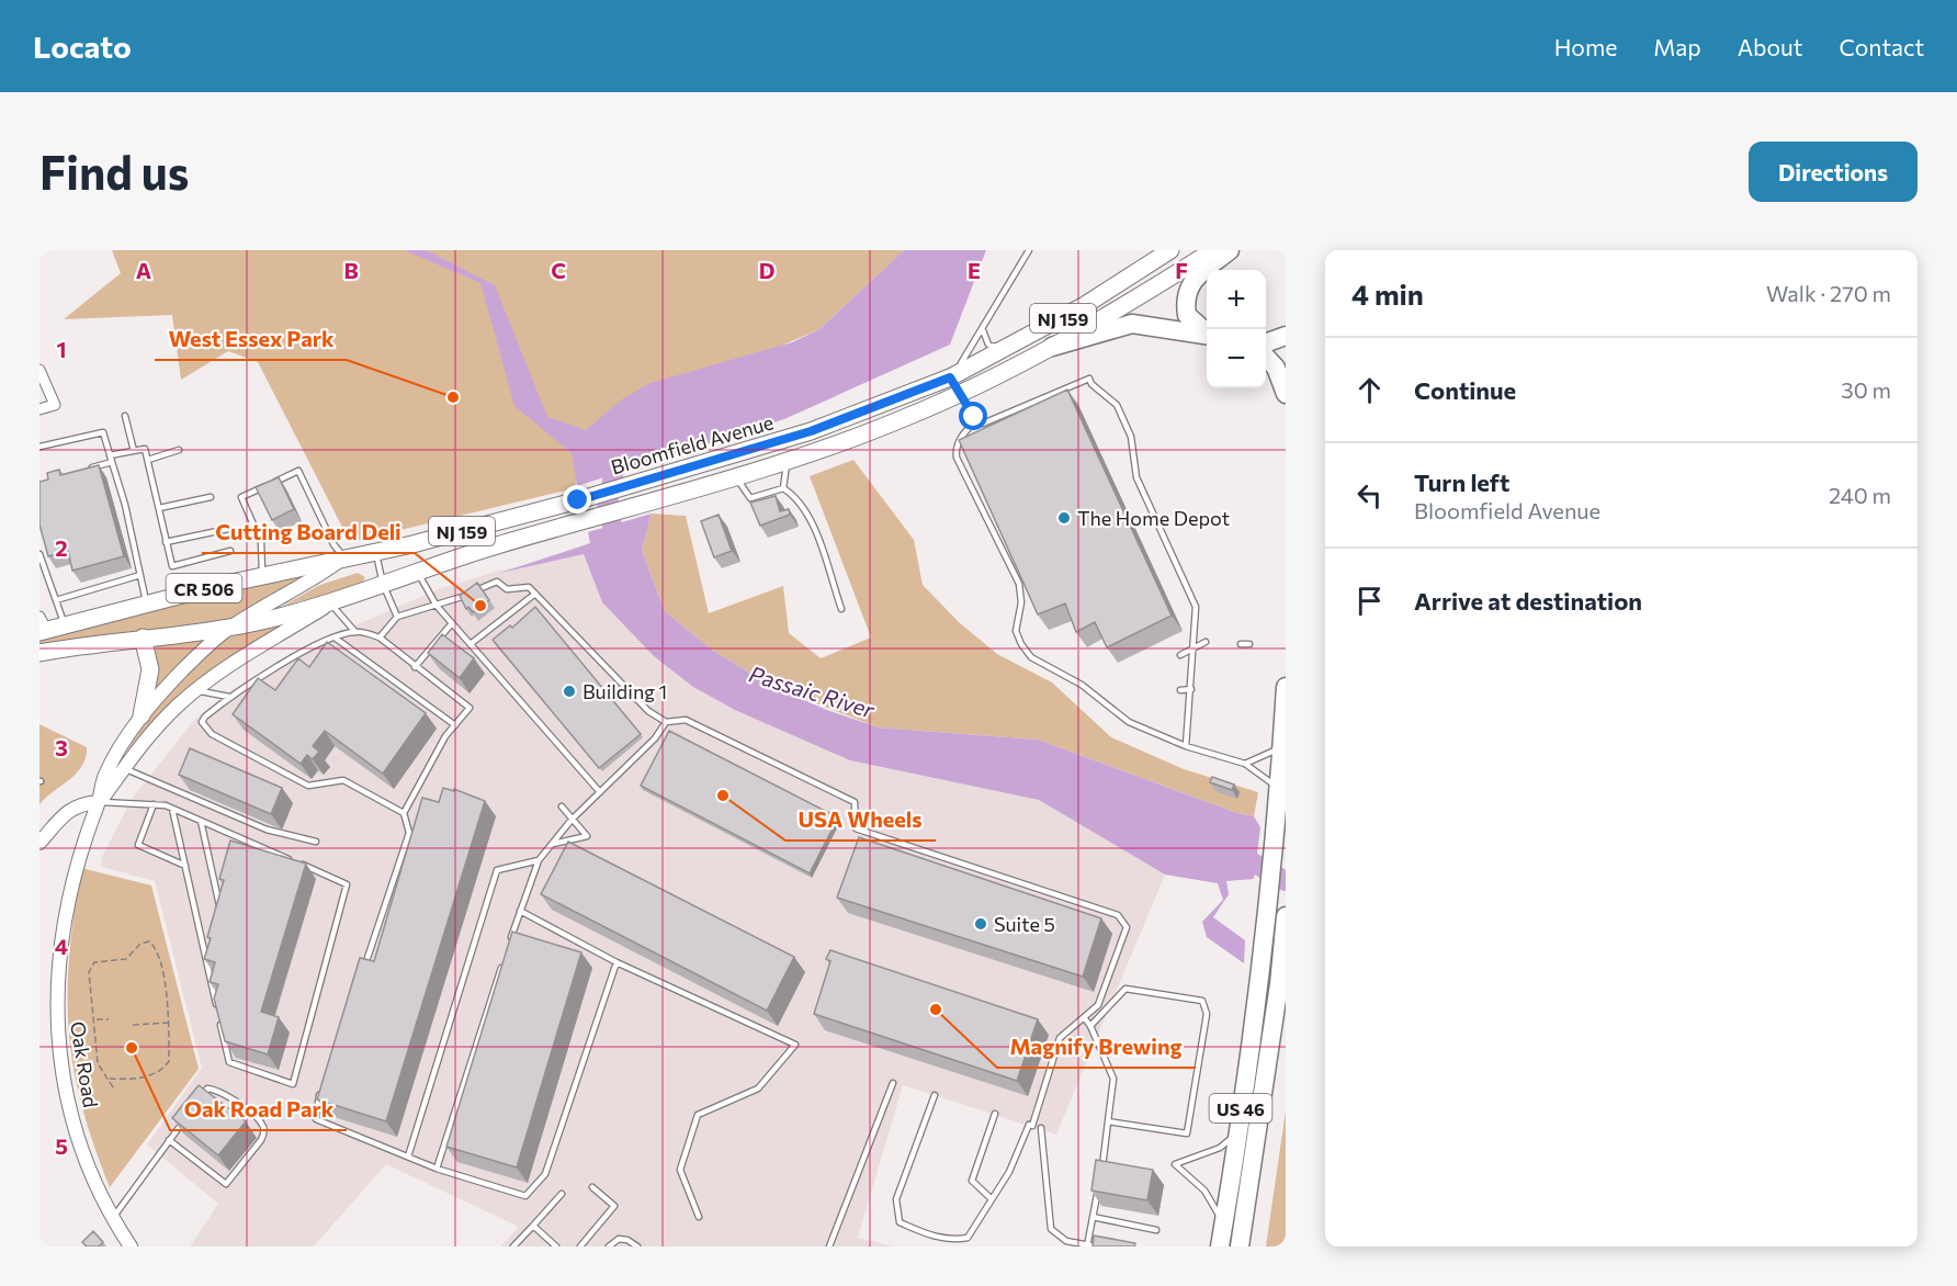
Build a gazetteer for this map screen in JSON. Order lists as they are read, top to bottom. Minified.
{"streets":{"highway":["US 46"],"main road":["NJ 159","Bloomfield Avenue","CR 506"],"street":["Oak Road"]},"crossings":[["Bloomfield Avenue","Oak Road"]],"water":["Passaic River"],"places":["West Essex Park","The Home Depot","Cutting Board Deli","Building 1","USA Wheels","Suite 5","Magnify Brewing","Oak Road Park"],"page":{"header":"Locato","nav":["Home","Map","About","Contact"],"buttons":"Directions","title":"Find us","heading":["4 min","Walk · 270 m"],"map_buttons":["+","−"],"list":[["Continue","30 m"],["Turn left","Bloomfield Avenue","240 m"],"Arrive at destination"]},"grid":{"columns":["A","B","C","D","E","F"],"rows":["1","2","3","4","5"]}}
